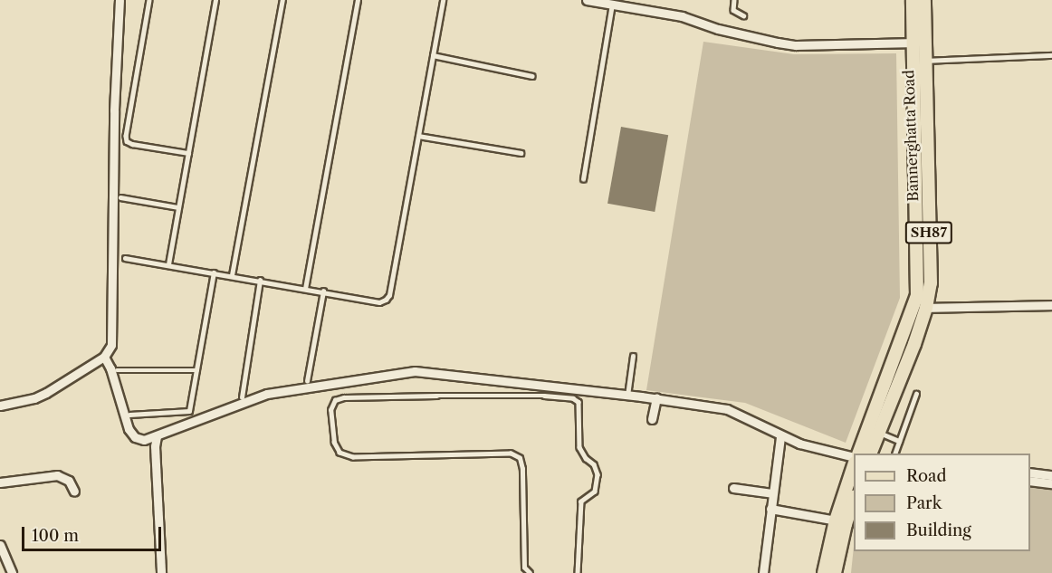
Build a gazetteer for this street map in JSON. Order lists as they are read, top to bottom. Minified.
{"streets":{"main road":["Bannerghatta Road","SH87"]},"legend":["Road","Park","Building"],"scale_bar":"100 m"}
